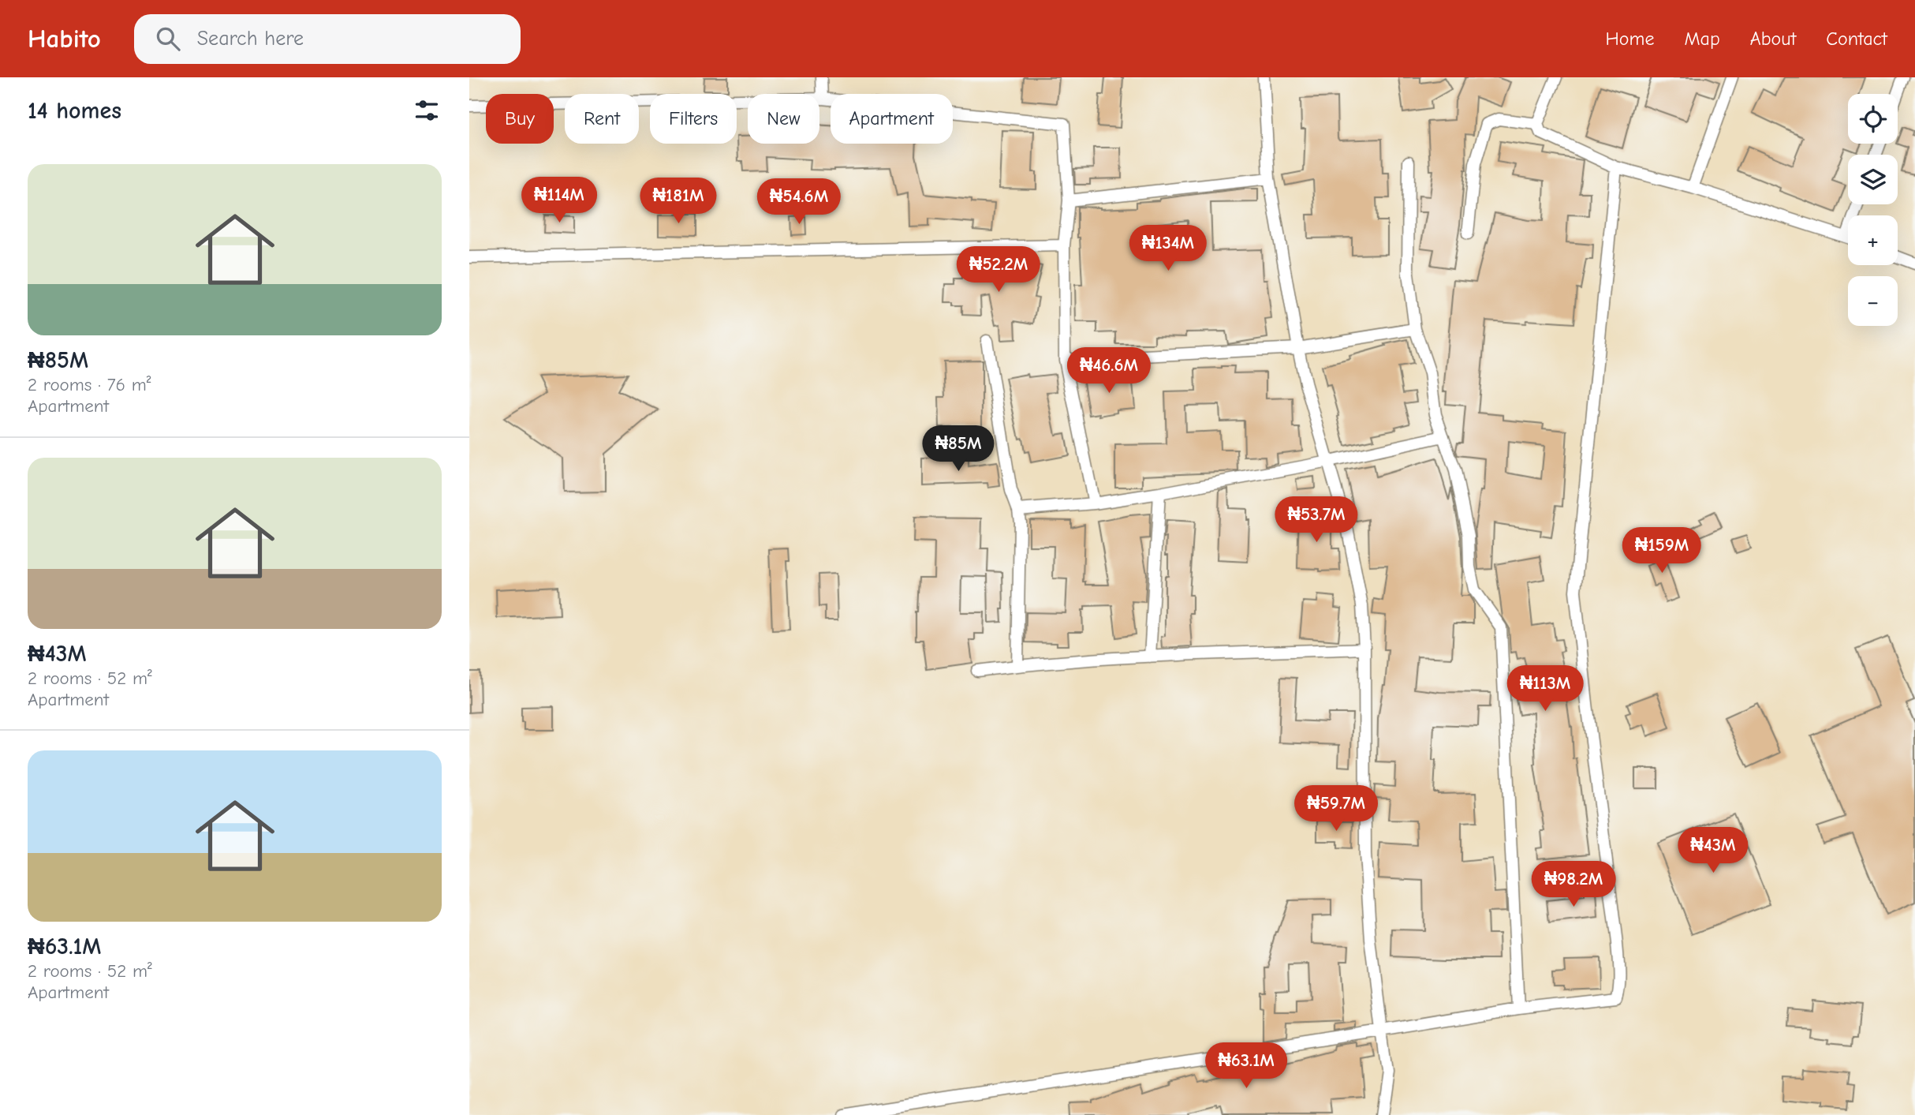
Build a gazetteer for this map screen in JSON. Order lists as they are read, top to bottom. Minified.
{"page":{"header":"Habito","search":"Search here","nav":["Home","Map","About","Contact"],"heading":"14 homes","map_buttons":["+","−"],"chip":["Buy","Rent","Filters","New","Apartment"],"list":[{"name":"₦85M","note":"2 rooms · 76 m² · Apartment"},{"name":"₦43M","note":"2 rooms · 52 m² · Apartment"},{"name":"₦63.1M","note":"2 rooms · 52 m² · Apartment"}],"price":["₦114M","₦181M","₦54.6M","₦134M","₦52.2M","₦46.6M","₦85M","₦53.7M","₦159M","₦113M","₦59.7M","₦43M","₦98.2M","₦63.1M"]}}
